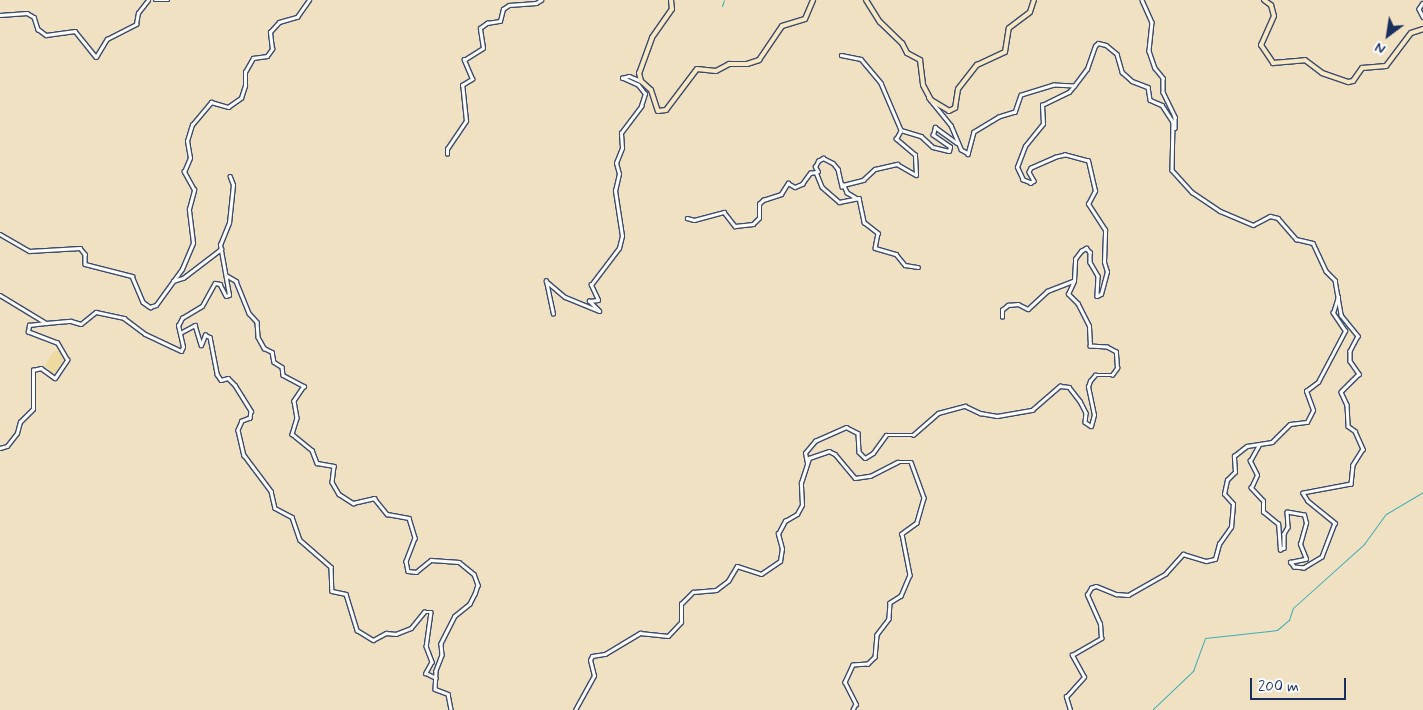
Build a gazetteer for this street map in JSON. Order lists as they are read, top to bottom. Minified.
{"scale_bar":"200 m","north":"bottom left"}
